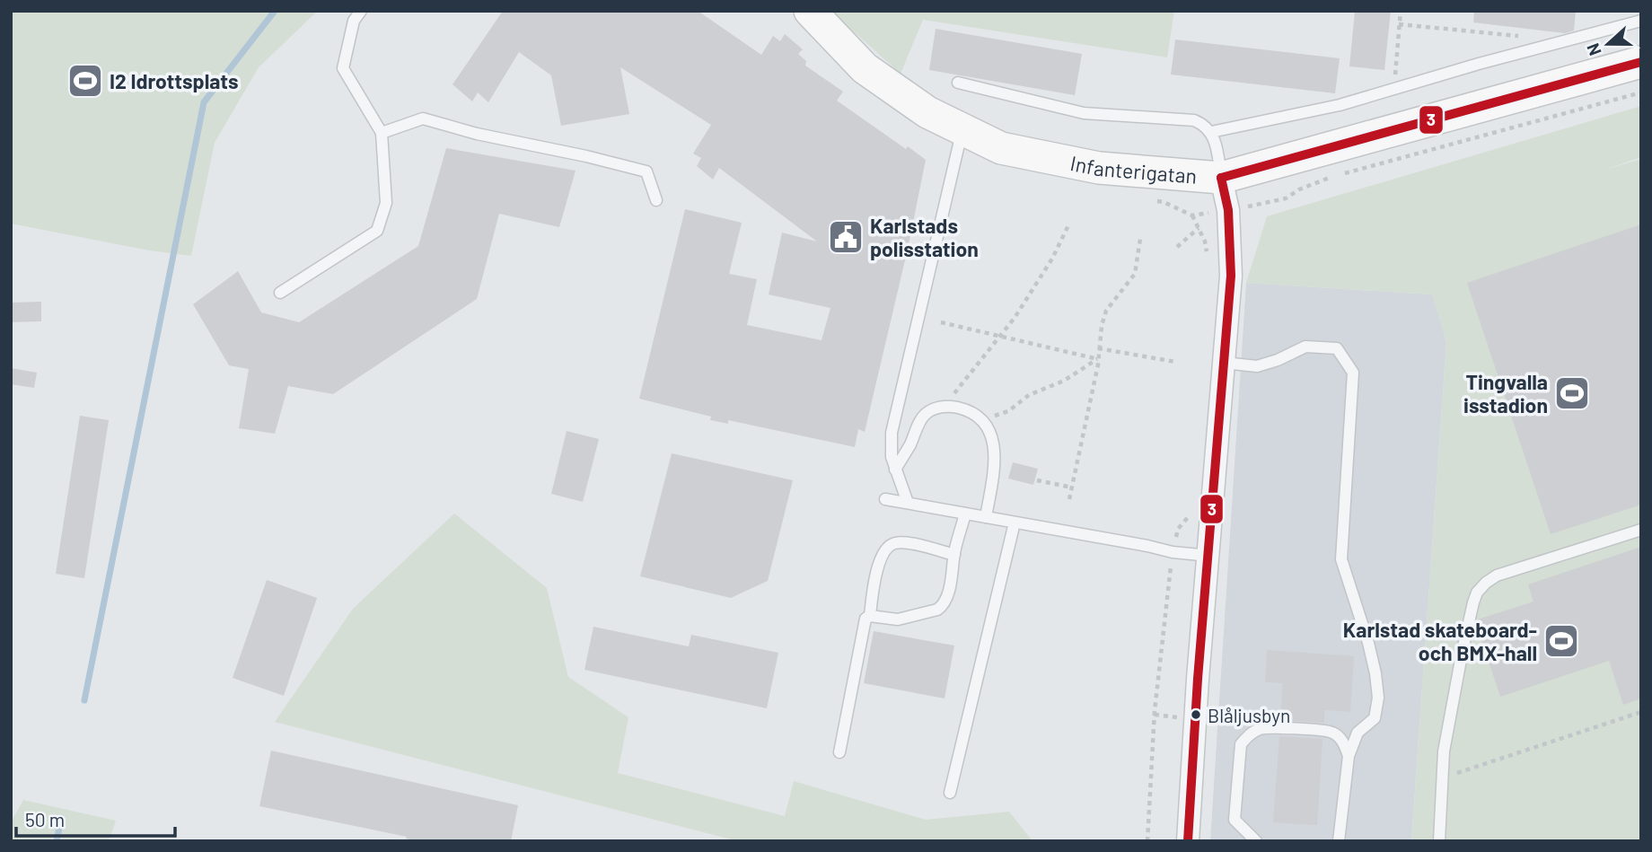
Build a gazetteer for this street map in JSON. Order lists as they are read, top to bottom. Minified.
{"streets":{"street":["Infanterigatan"]},"places":{"sports":["I2 Idrottsplats","Tingvalla isstadion","Karlstad skateboard- och BMX-hall"],"public building":["Karlstads polisstation"],"other":["Blåljusbyn"]},"lines":["transit line 3"],"scale_bar":"50 m","north":"left"}
